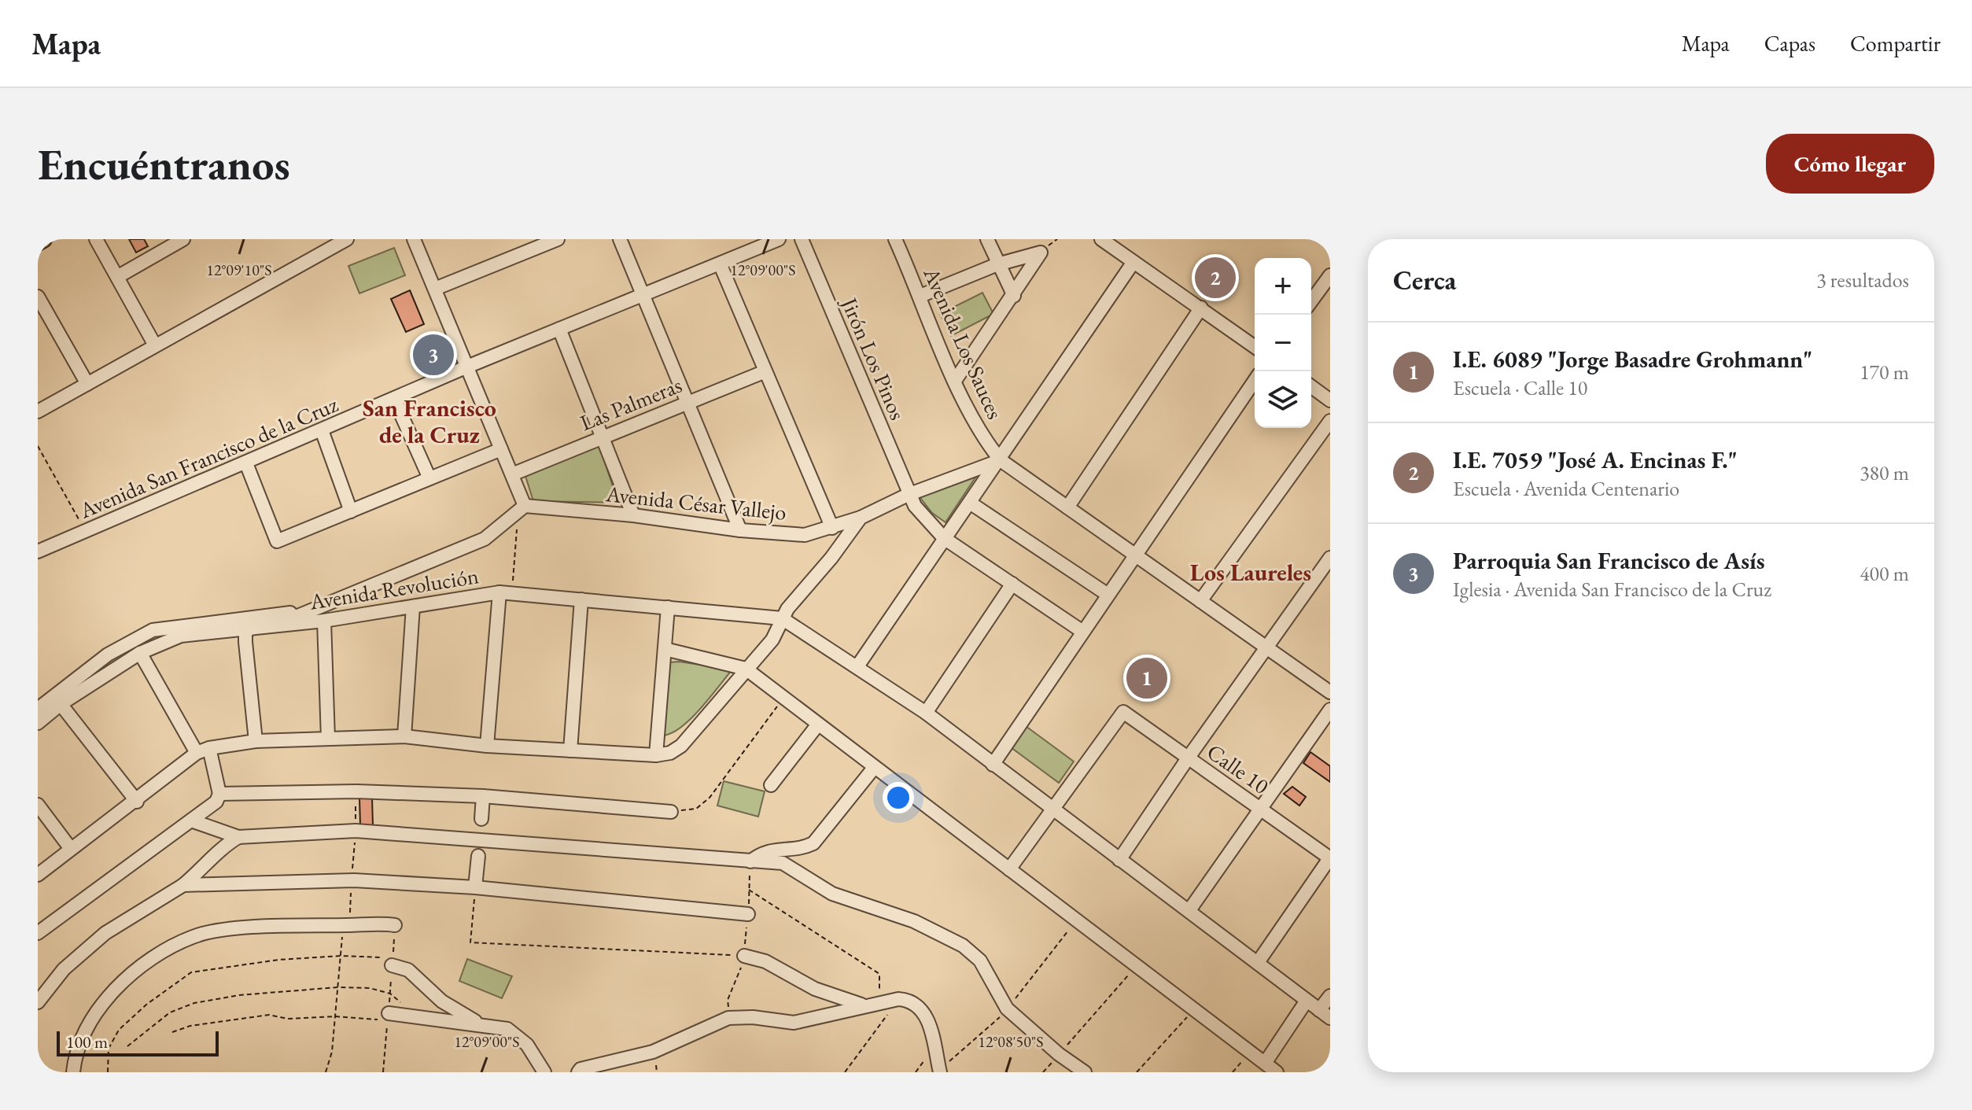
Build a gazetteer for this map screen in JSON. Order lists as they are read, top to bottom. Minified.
{"streets":{"street":["Avenida Los Sauces","Jirón Los Pinos","Las Palmeras","Avenida San Francisco de la Cruz","Avenida César Vallejo","Avenida Revolución","Calle 10"]},"crossings":[["Avenida Los Sauces","Avenida César Vallejo"],["Jirón Los Pinos","Avenida César Vallejo"]],"districts":["San Francisco de la Cruz","Los Laureles"],"scale_bar":"100 m","page":{"header":"Mapa","nav":["Mapa","Capas","Compartir"],"buttons":"Cómo llegar","title":"Encuéntranos","heading":["Cerca","3 resultados"],"pins":["2","3","1"],"map_buttons":["+","−"],"list":[{"mark":"1","name":"I.E. 6089 \"Jorge Basadre Grohmann\"","note":"Escuela · Calle 10","value":"170 m"},{"mark":"2","name":"I.E. 7059 \"José A. Encinas F.\"","note":"Escuela · Avenida Centenario","value":"380 m"},{"mark":"3","name":"Parroquia San Francisco de Asís","note":"Iglesia · Avenida San Francisco de la Cruz","value":"400 m"}],"scale":"100 m"},"coordinates":["12°09'10\"S","12°09'00\"S","12°08'50\"S"]}
